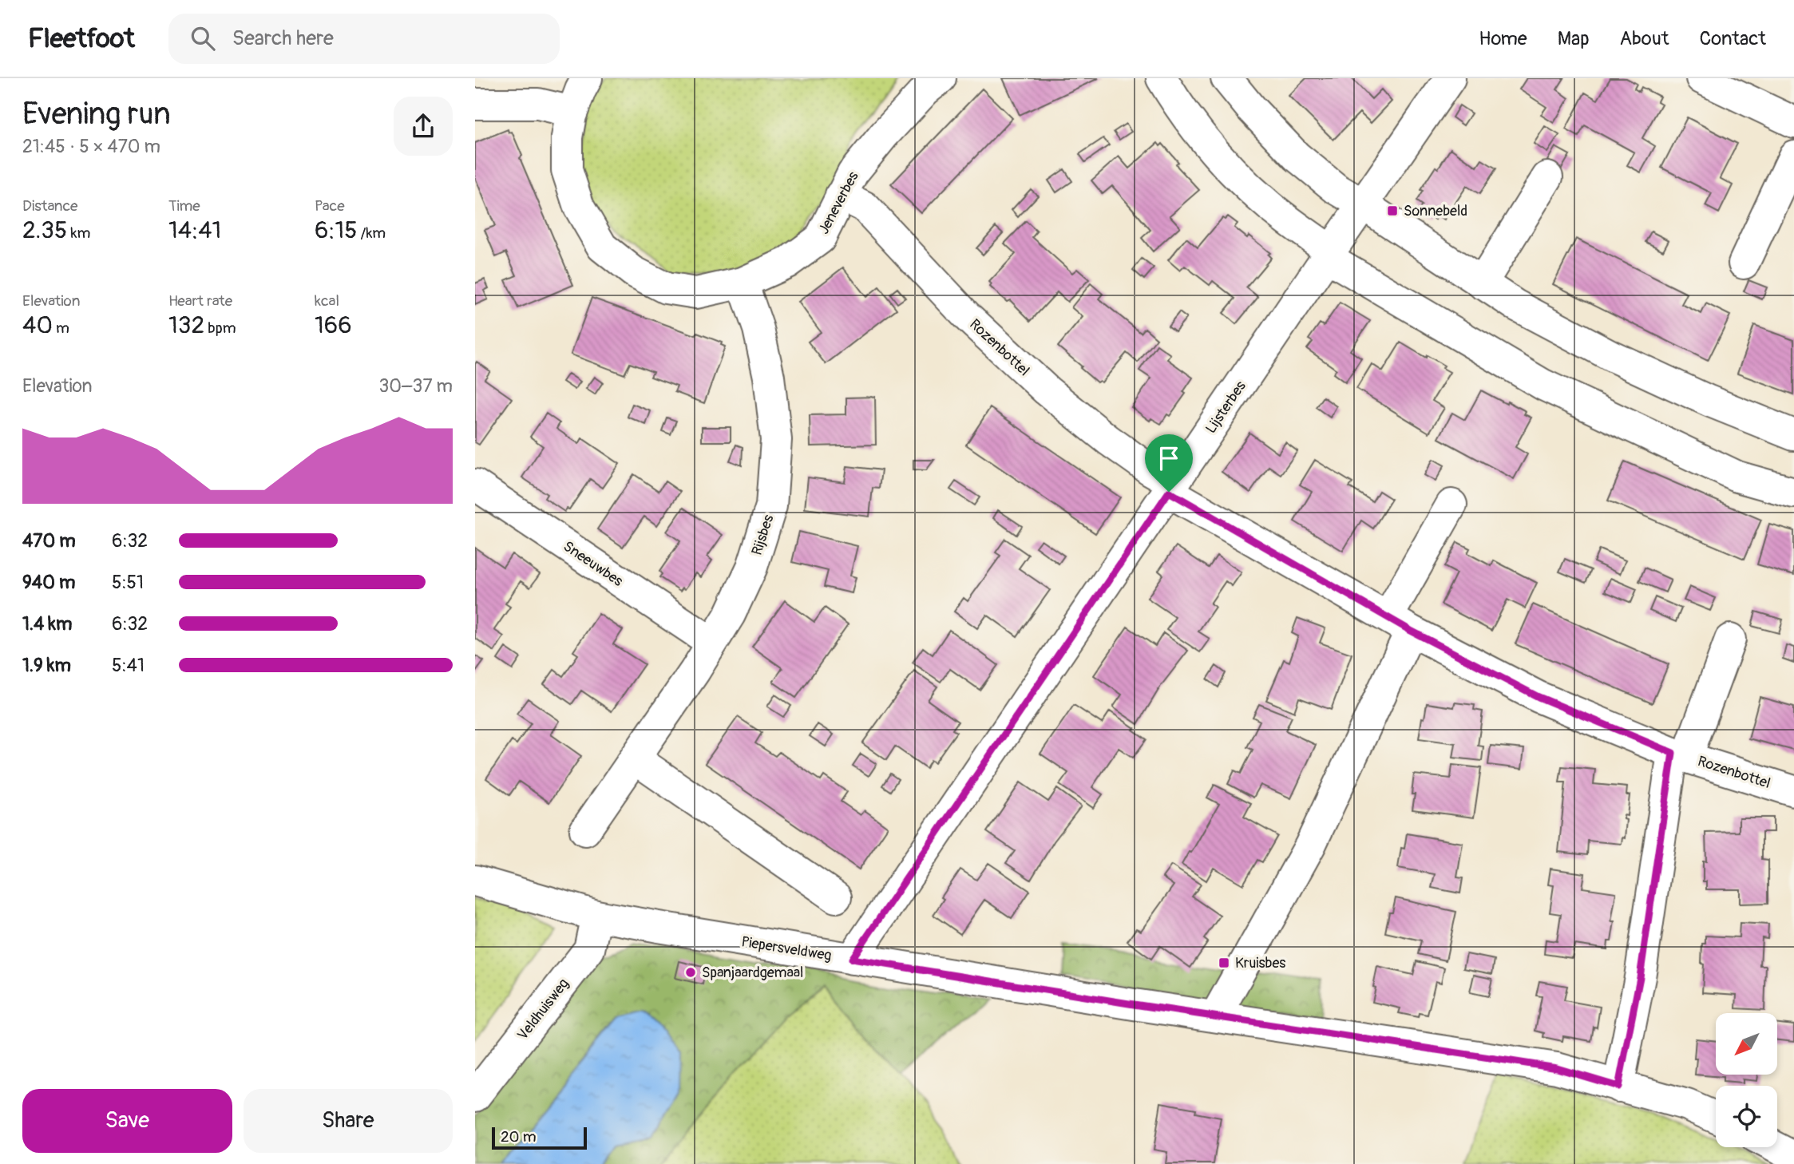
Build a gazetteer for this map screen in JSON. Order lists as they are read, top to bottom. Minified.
{"streets":{"street":["Jeneverbes","Rozenbottel","Lijsterbes","Rijsbes","Sneeuwbes","Piepersveldweg","Veldhuisweg"]},"crossings":[["Jeneverbes","Rozenbottel"],["Jeneverbes","Rijsbes"],["Rozenbottel","Lijsterbes"],["Lijsterbes","Piepersveldweg"],["Rijsbes","Sneeuwbes"],["Piepersveldweg","Veldhuisweg"]],"places":{"transit":["Sonnebeld","Kruisbes"],"other":["Spanjaardgemaal"]},"scale_bar":"20 m","north":"bottom left","page":{"header":"Fleetfoot","search":"Search here","nav":["Home","Map","About","Contact"],"heading":["Evening run","21:45 · 5 × 470 m"],"stats":[["Distance","2.35 km"],["Time","14:41"],["Pace","6:15 /km"],["Elevation","40 m"],["Heart rate","132 bpm"],["kcal","166"]],"chart":["Elevation","30–37 m"],"list":[{"name":"470 m","note":"6:32"},{"name":"940 m","note":"5:51"},{"name":"1.4 km","note":"6:32"},{"name":"1.9 km","note":"5:41"}],"buttons":["Save","Share"],"scale":"20 m"}}
